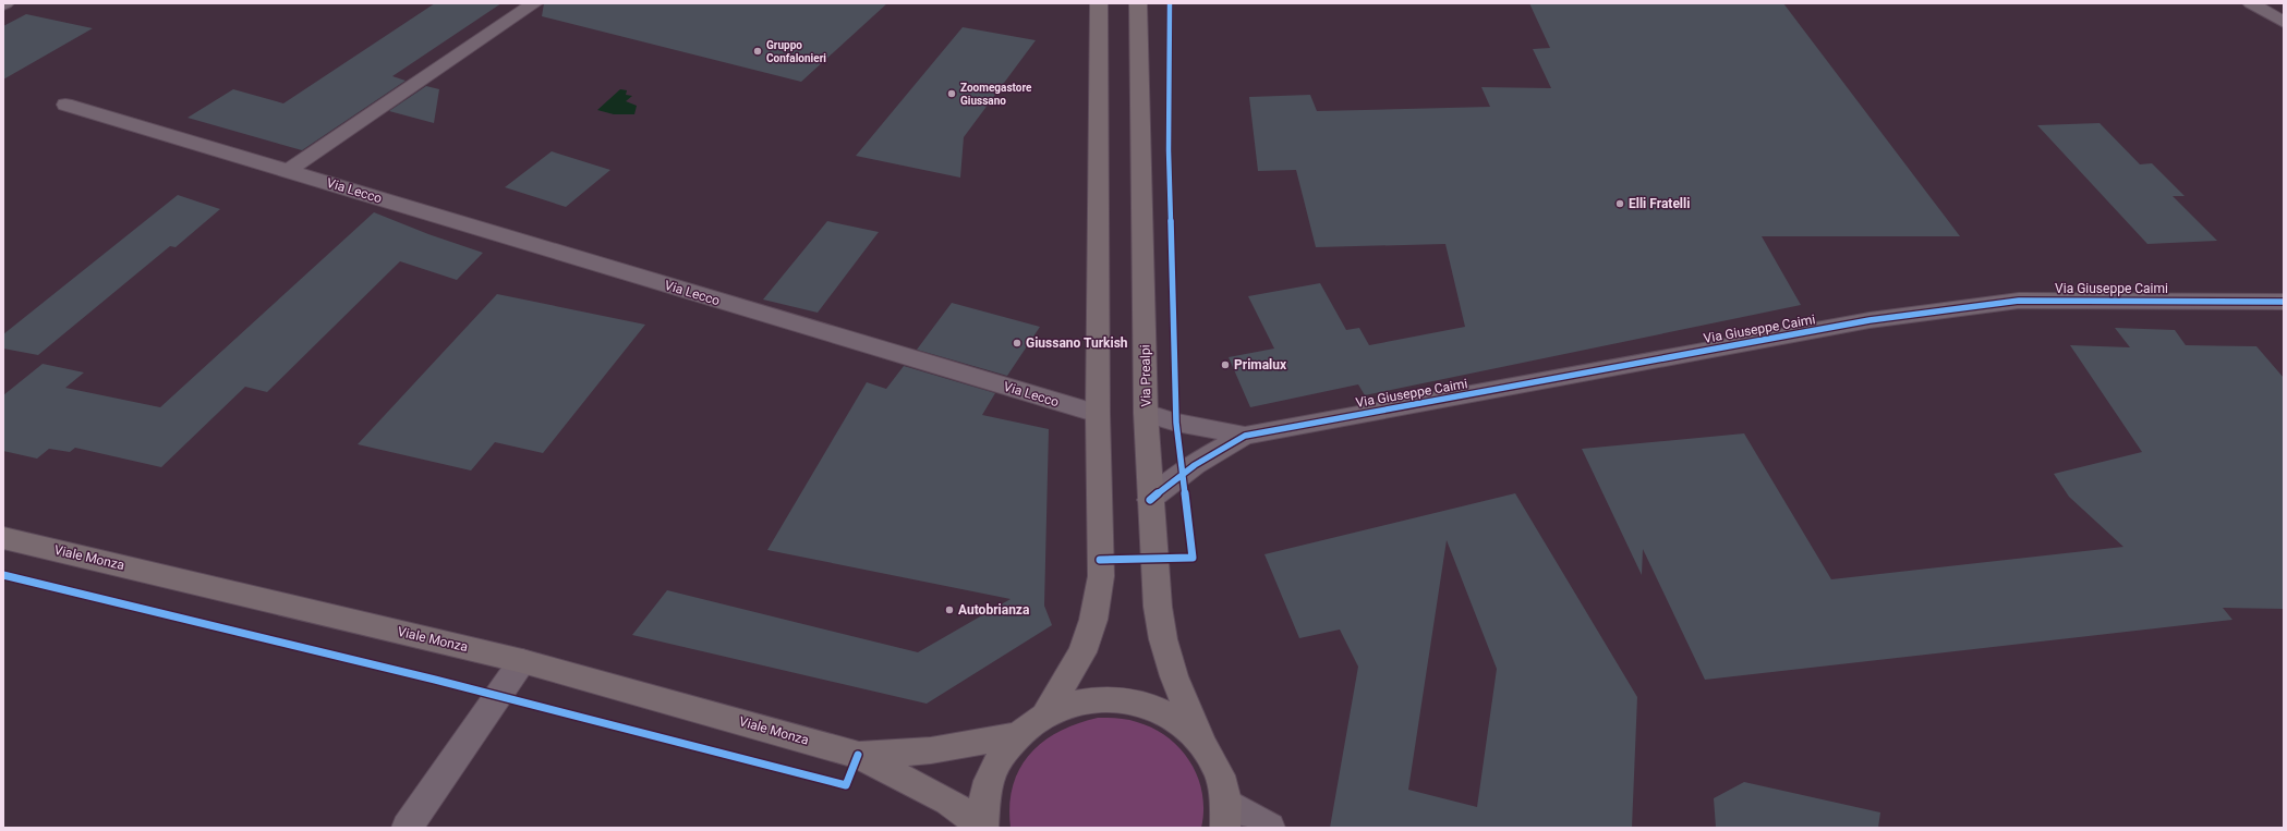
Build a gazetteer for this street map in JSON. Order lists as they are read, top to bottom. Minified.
{"streets":{"main road":["Via Prealpi","Viale Monza"],"street":["Via Lecco","Via Giuseppe Caimi"]},"places":["Gruppo Confalonieri","Zoomegastore Giussano","Elli Fratelli","Giussano Turkish","Primalux","Autobrianza"]}
